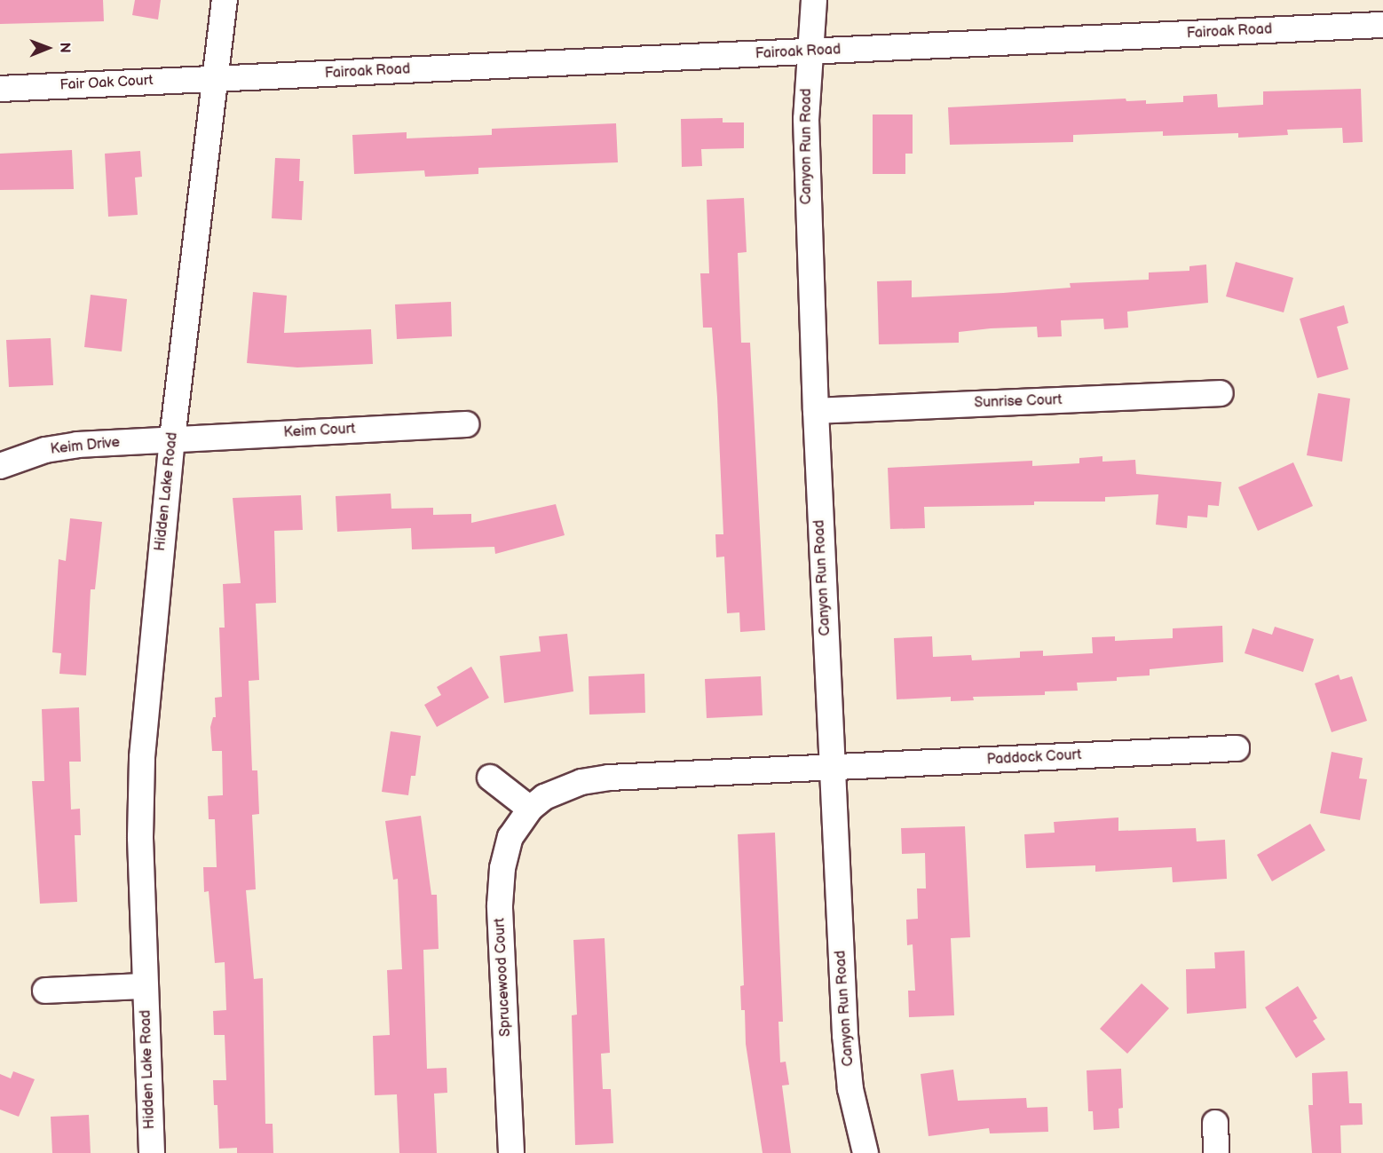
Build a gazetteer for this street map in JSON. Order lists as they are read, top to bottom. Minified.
{"streets":{"street":["Fairoak Road","Fair Oak Court","Canyon Run Road","Sunrise Court","Keim Court","Keim Drive","Hidden Lake Road","Paddock Court","Sprucewood Court"]},"crossings":[["Fairoak Road","Fair Oak Court"],["Fairoak Road","Canyon Run Road"],["Fairoak Road","Hidden Lake Road"],["Fair Oak Court","Hidden Lake Road"],["Canyon Run Road","Sunrise Court"],["Canyon Run Road","Paddock Court"],["Keim Court","Keim Drive"],["Keim Court","Hidden Lake Road"],["Keim Drive","Hidden Lake Road"]],"north":"right"}
